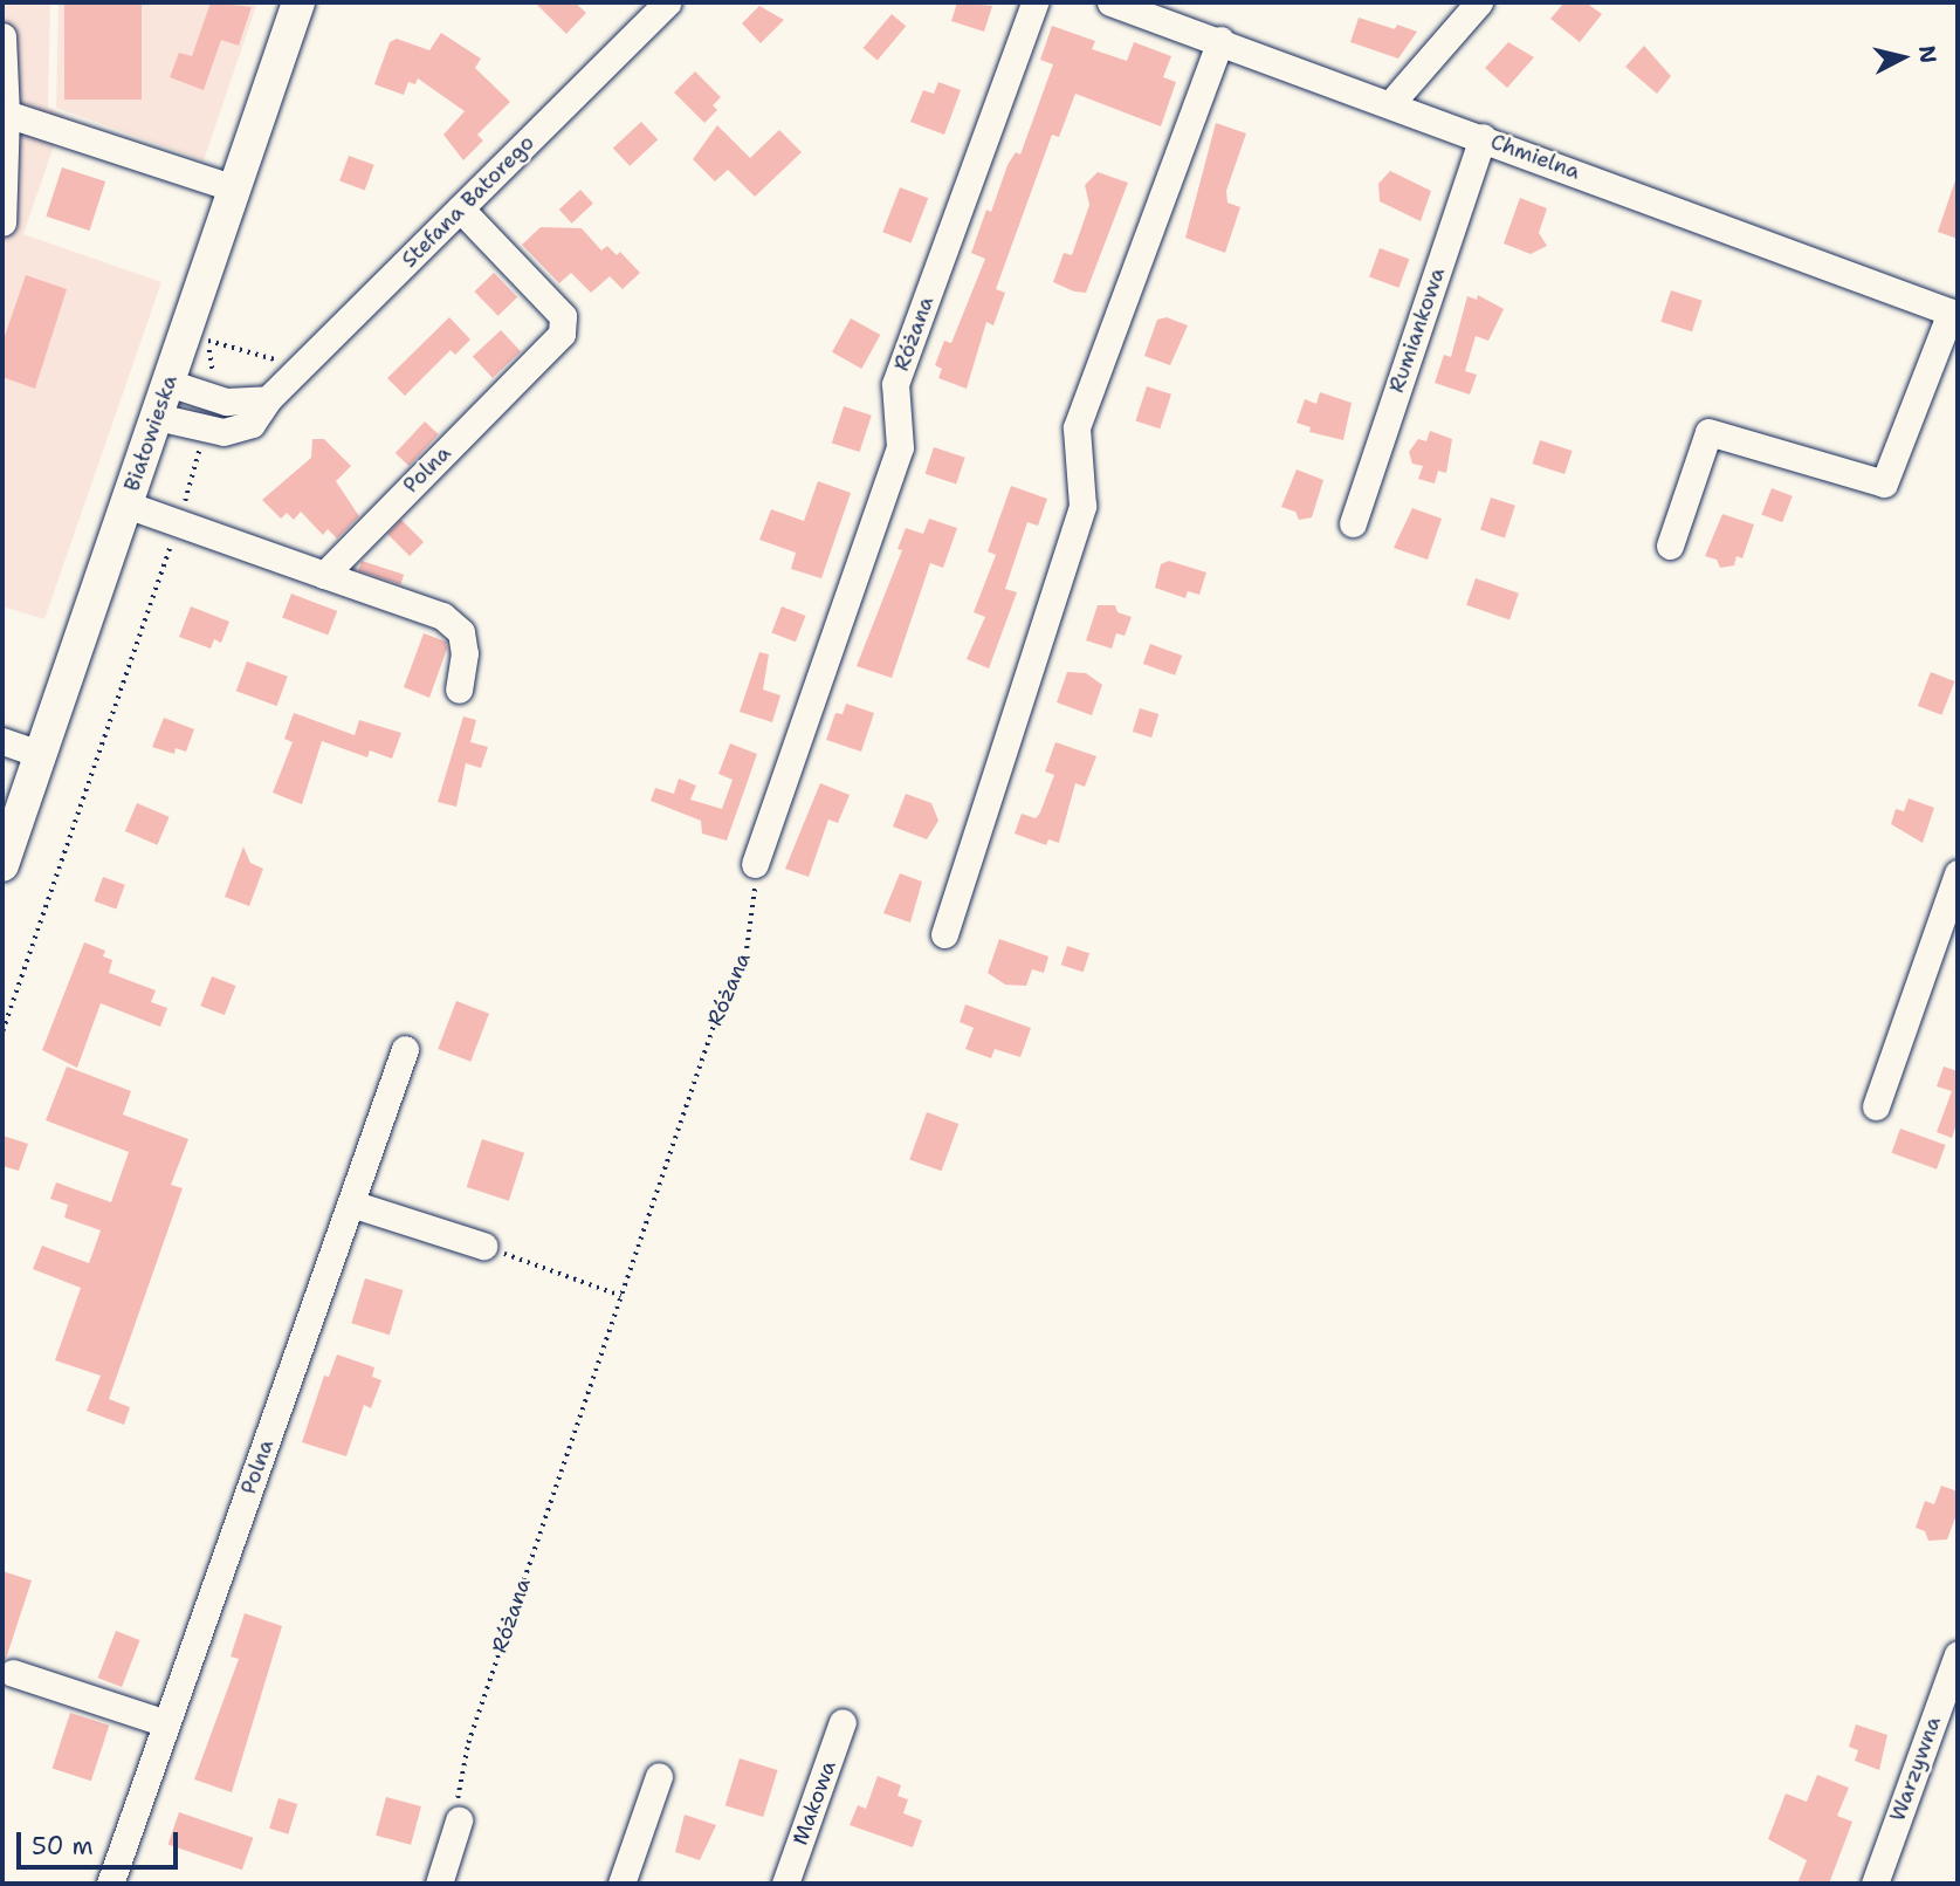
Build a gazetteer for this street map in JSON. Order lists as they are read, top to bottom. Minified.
{"streets":{"main road":["Białowieska"],"street":["Chmielna","Stefana Batorego","Rumiankowa","Różana","Polna","Warzywna","Makowa"]},"crossings":[["Chmielna","Rumiankowa"],["Stefana Batorego","Białowieska"],["Stefana Batorego","Polna"]],"scale_bar":"50 m","north":"right"}
